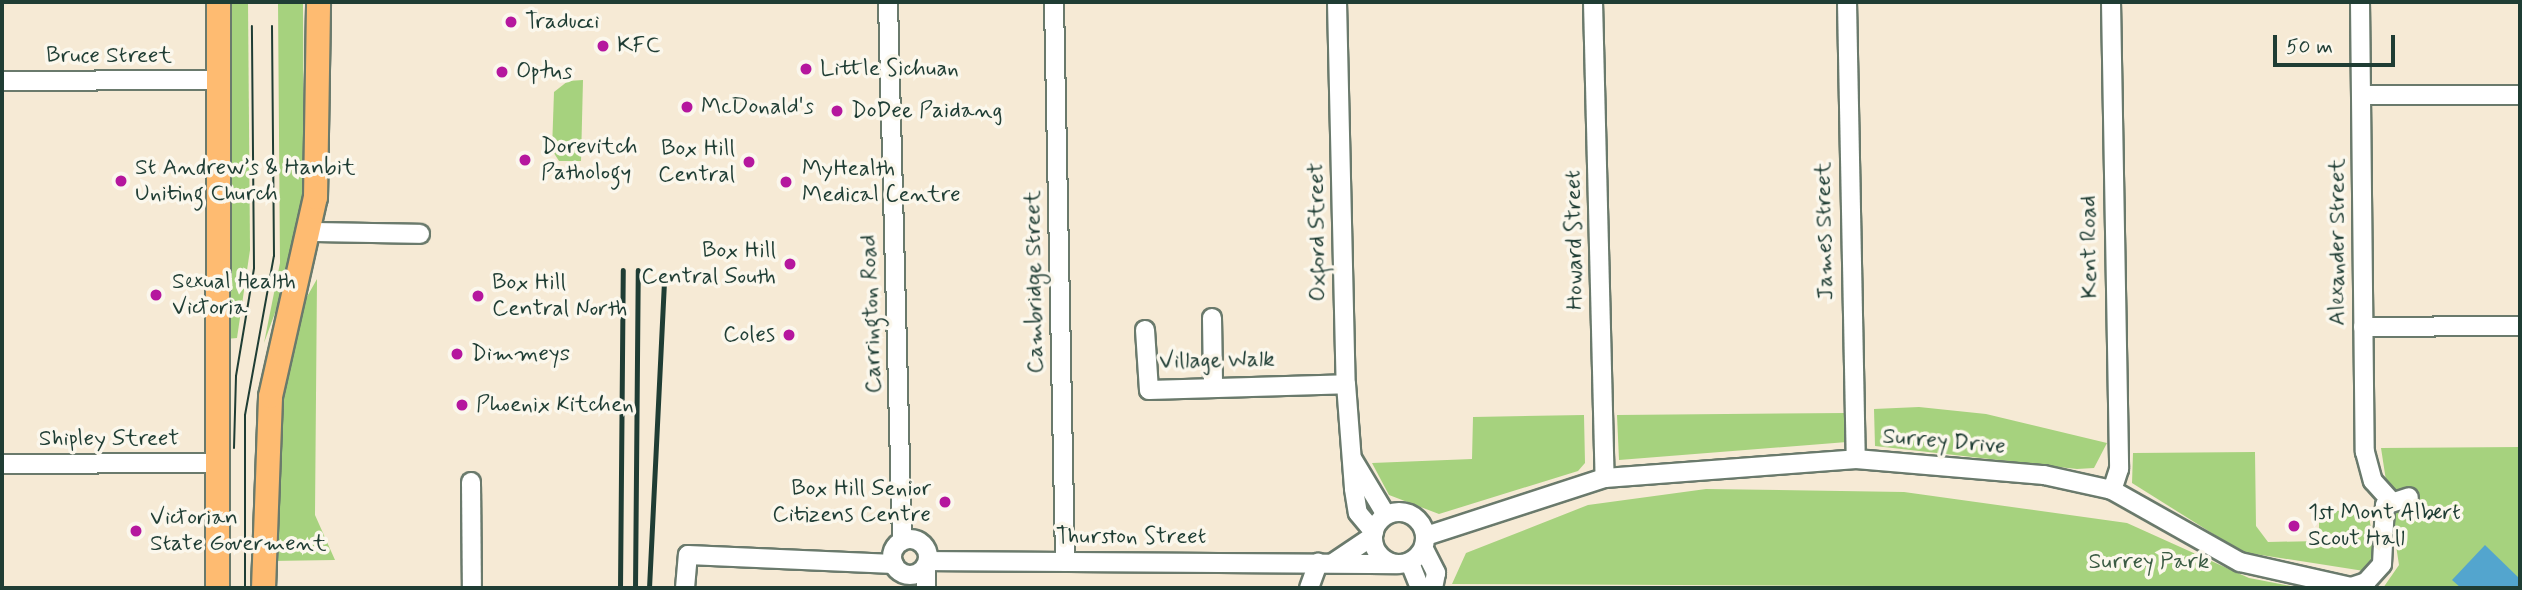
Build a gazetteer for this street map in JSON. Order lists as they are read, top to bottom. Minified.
{"streets":{"street":["Bruce Street","James Street","Oxford Street","Howard Street","Alexander Street","Kent Road","Cambridge Street","Carrington Road","Village Walk","Shipley Street","Surrey Drive","Thurston Street"]},"crossings":[["James Street","Surrey Drive"],["Oxford Street","Village Walk"],["Oxford Street","Surrey Drive"],["Oxford Street","Thurston Street"],["Howard Street","Surrey Drive"],["Alexander Street","Surrey Drive"],["Kent Road","Surrey Drive"],["Cambridge Street","Thurston Street"],["Surrey Drive","Thurston Street"]],"parks":["Surrey Park"],"places":["Traducci","KFC","Little Sichuan","Optus","McDonald's","DoDee Paidang","Dorevitch Pathology","Box Hill Central","St Andrew’s & Hanbit Uniting Church","MyHealth Medical Centre","Box Hill Central South","Sexual Health Victoria","Box Hill Central North","Coles","Dimmeys","Phoenix Kitchen","Box Hill Senior Citizens Centre","1st Mont Albert Scout Hall","Victorian State Goverment"],"scale_bar":"50 m"}
